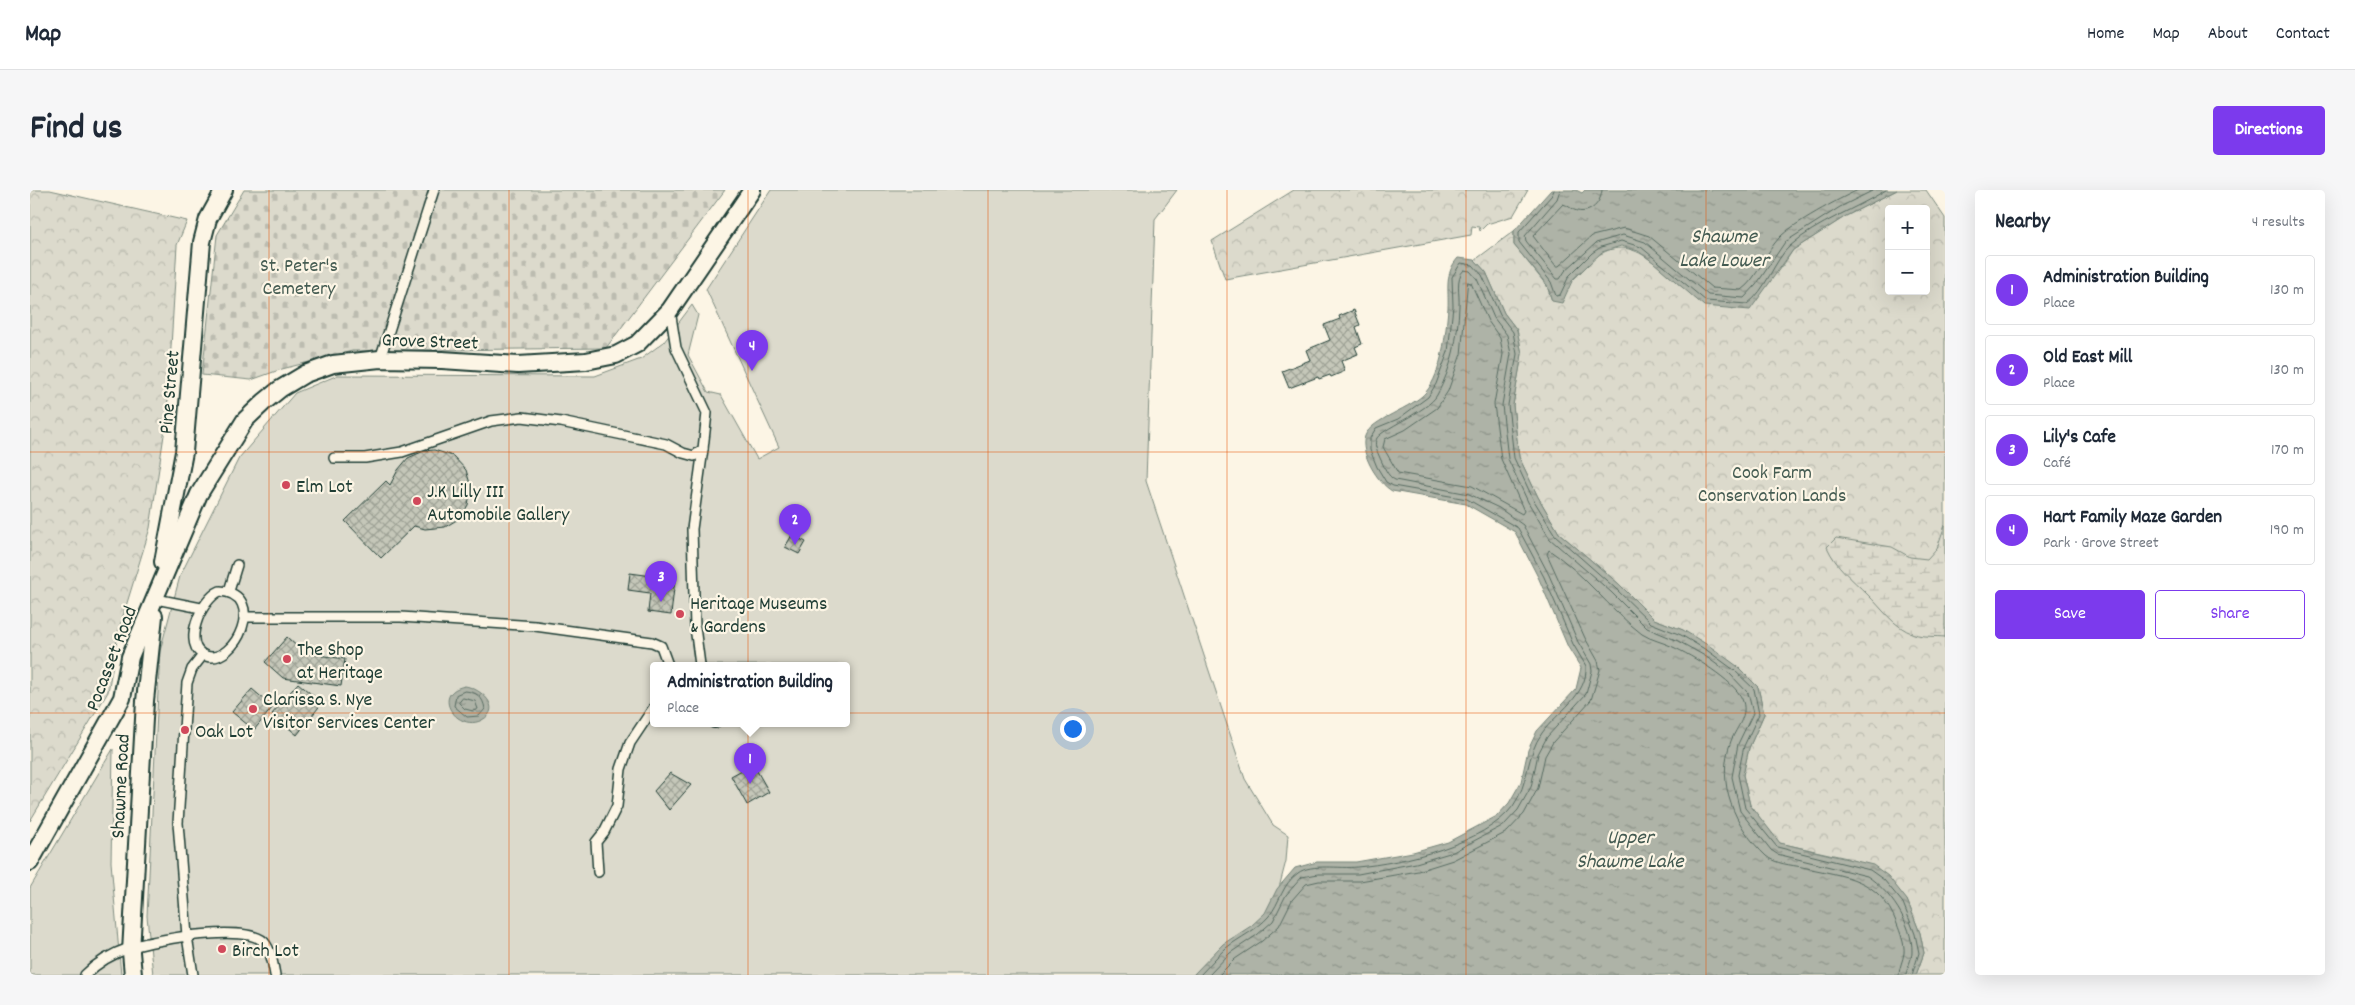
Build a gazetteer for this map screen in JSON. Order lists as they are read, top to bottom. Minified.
{"streets":{"street":["Grove Street","Pine Street","Pocasset Road","Shawme Road"]},"crossings":[["Grove Street","Pine Street"],["Grove Street","Pocasset Road"],["Grove Street","Shawme Road"],["Pine Street","Pocasset Road"],["Pine Street","Shawme Road"],["Pocasset Road","Shawme Road"]],"water":["Shawme Lake Lower","Upper Shawme Lake"],"parks":["St. Peter's Cemetery","Cook Farm Conservation Lands"],"places":["Elm Lot","J.K Lilly III Automobile Gallery","Heritage Museums & Gardens","The Shop at Heritage","Clarissa S. Nye Visitor Services Center","Oak Lot","Birch Lot"],"page":{"header":"Map","nav":["Home","Map","About","Contact"],"title":"Find us","buttons":["Directions",["Save","Share"]],"heading":["Nearby","4 results"],"map_buttons":["+","−"],"list":[{"mark":"1","name":"Administration Building","note":"Place","value":"130 m"},{"mark":"2","name":"Old East Mill","note":"Place","value":"130 m"},{"mark":"3","name":"Lily's Cafe","note":"Café","value":"170 m"},{"mark":"4","name":"Hart Family Maze Garden","note":"Park · Grove Street","value":"190 m"}],"pins":["4","2","3","1"],"popup":["Administration Building","Place"]}}
